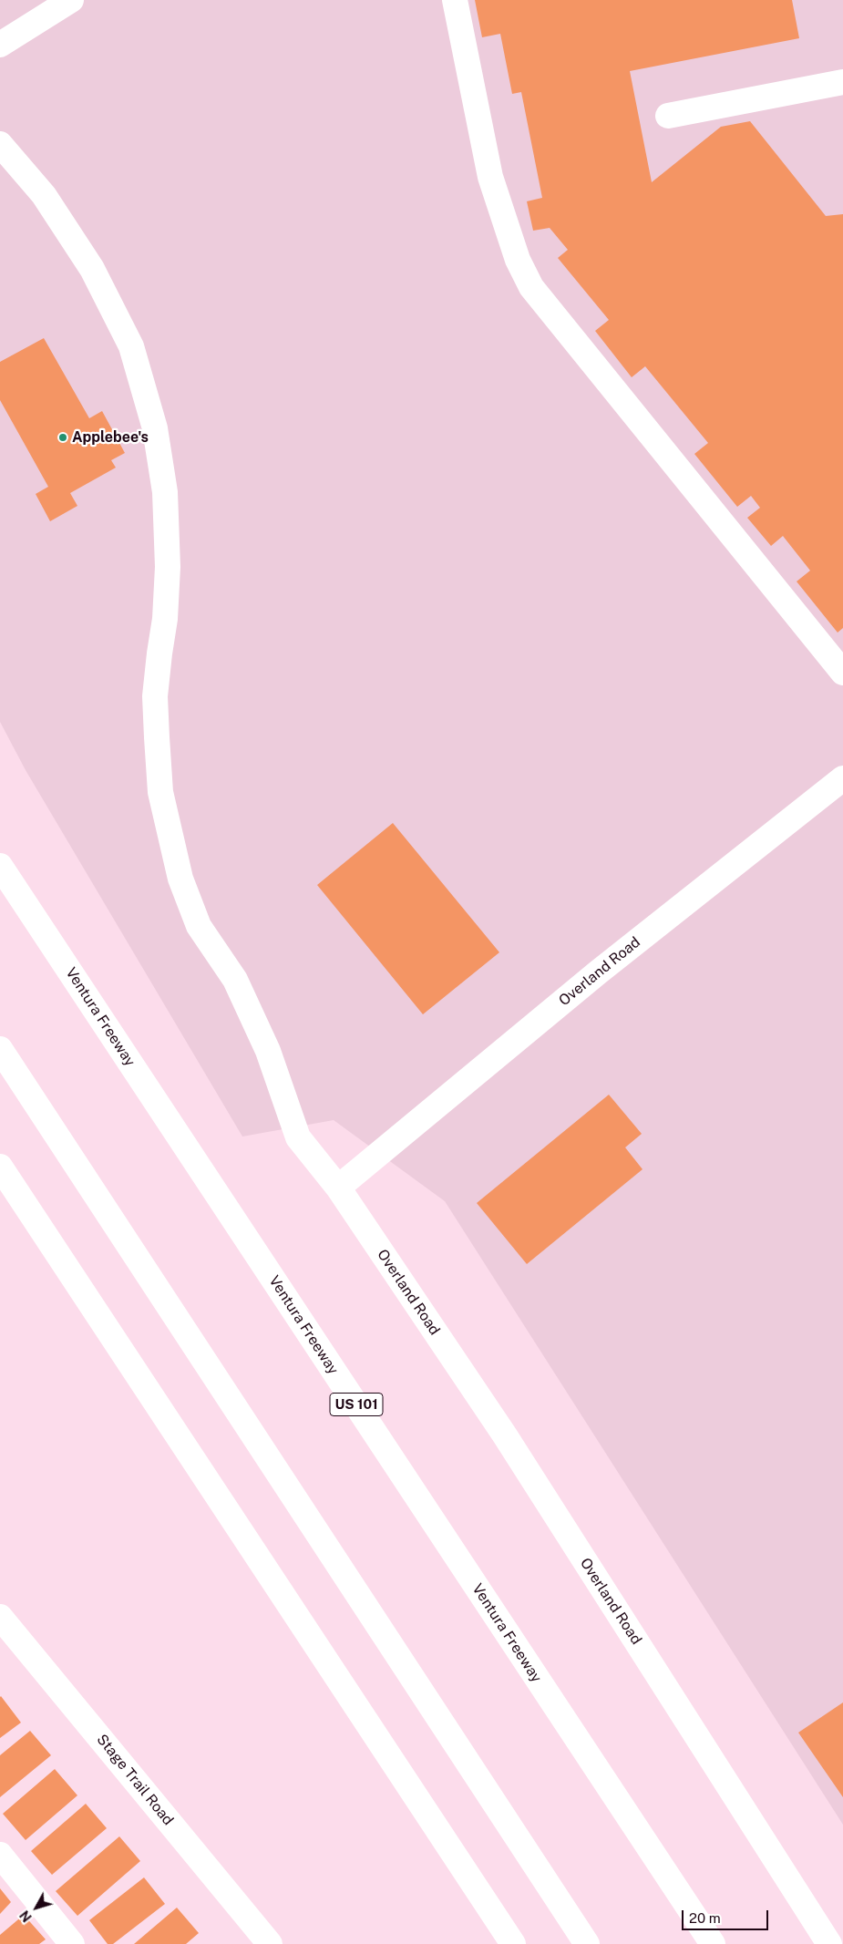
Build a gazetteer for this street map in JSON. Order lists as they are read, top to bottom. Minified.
{"streets":{"main road":["Overland Road","Ventura Freeway","US 101","Stage Trail Road"]},"places":["Applebee's"],"scale_bar":"20 m","north":"bottom left"}
